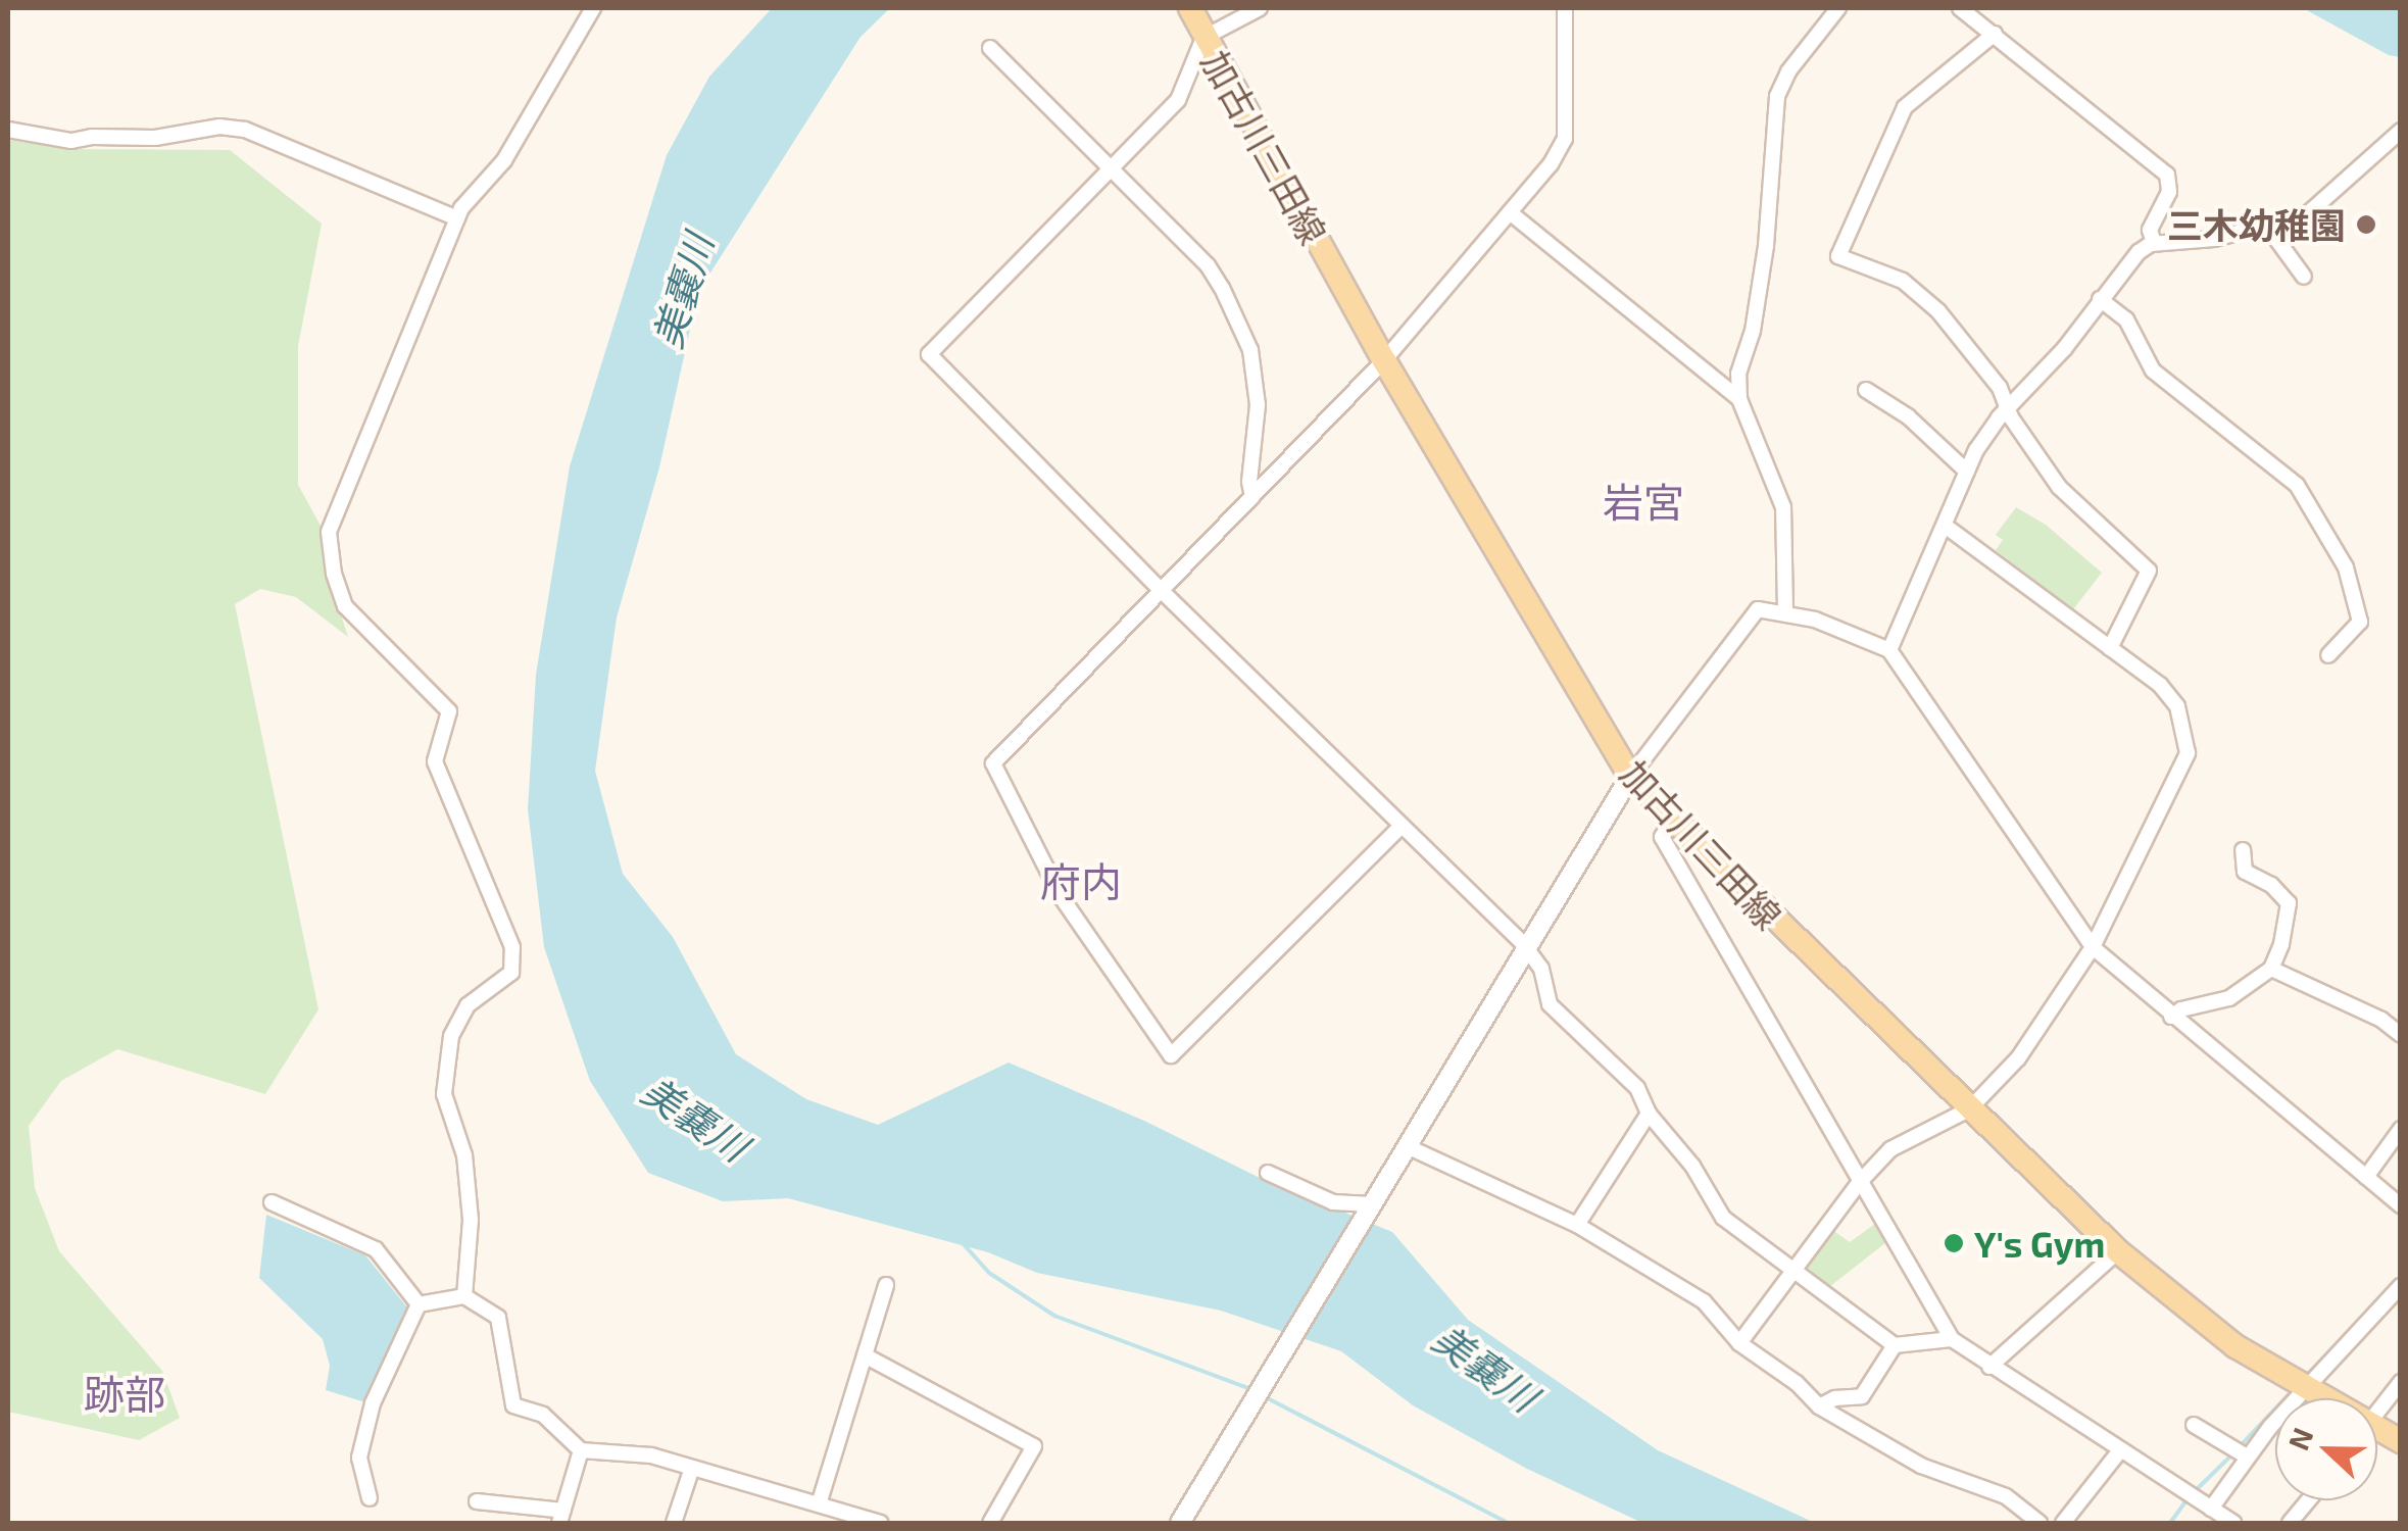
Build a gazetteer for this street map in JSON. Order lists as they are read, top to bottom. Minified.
{"streets":{"main road":["加古川三田線"]},"districts":["岩宮","府内","跡部"],"water":["美嚢川"],"places":["三木幼稚園","Y's Gym"],"north":"left"}
